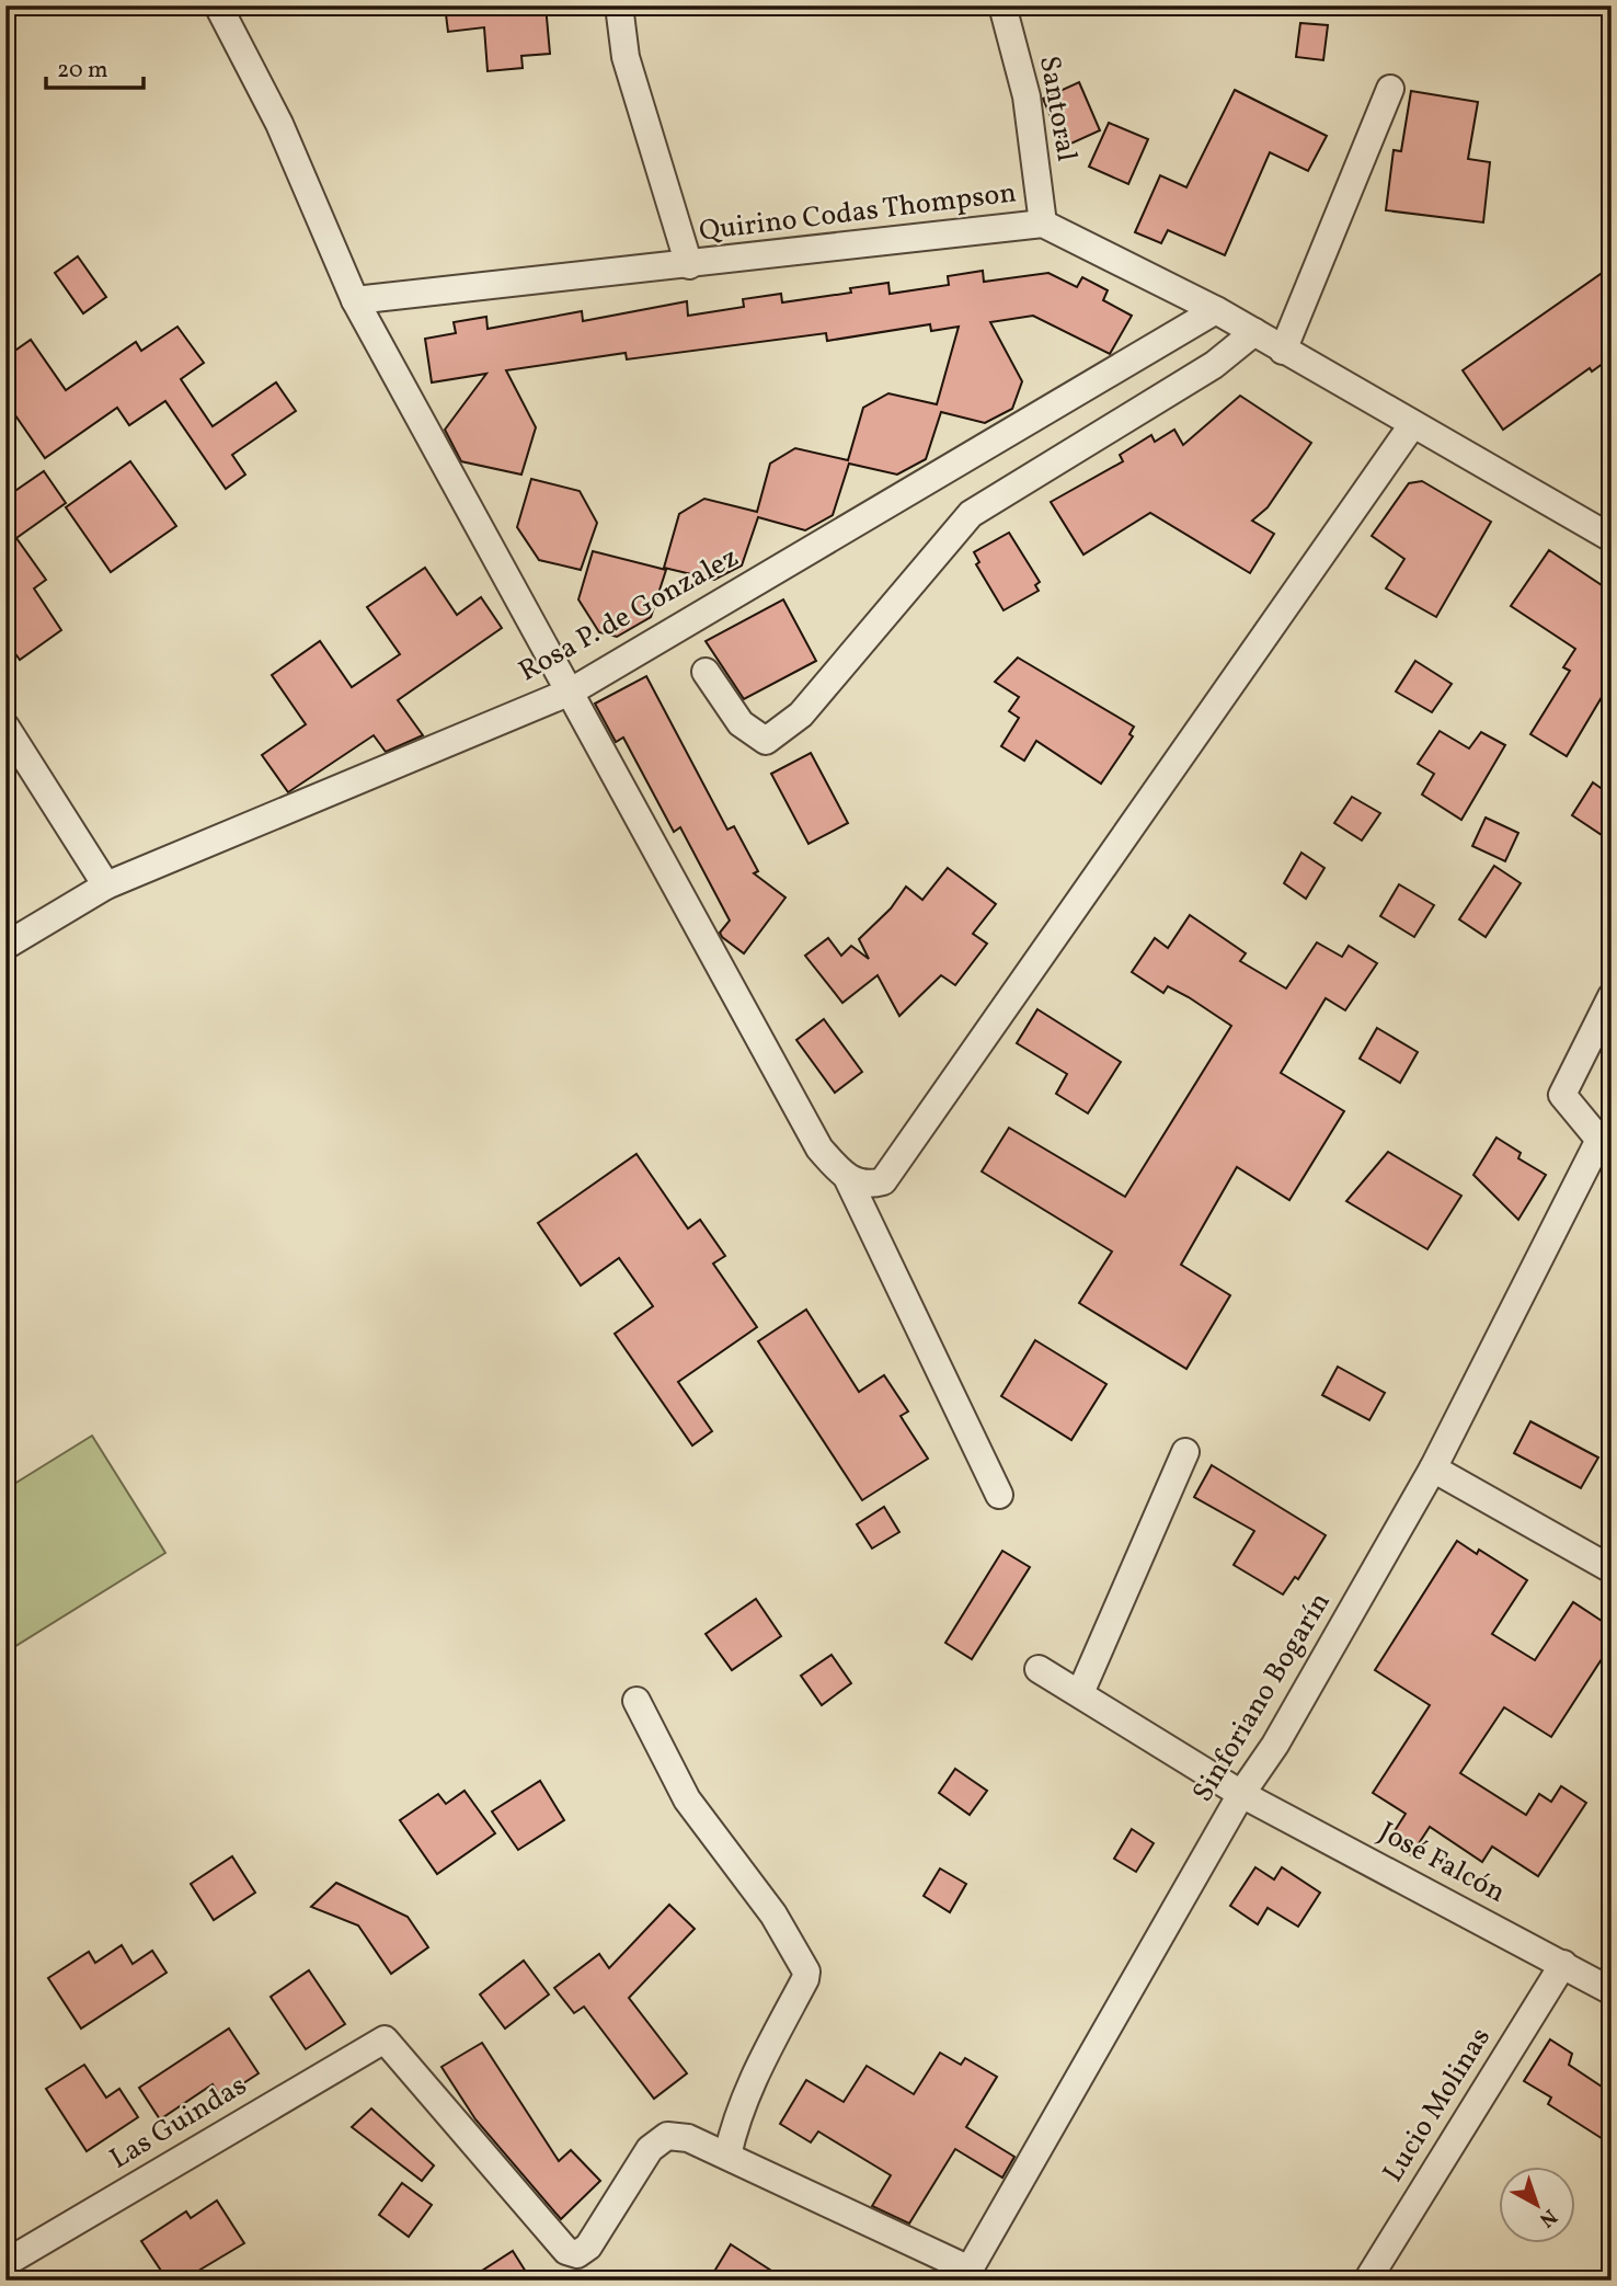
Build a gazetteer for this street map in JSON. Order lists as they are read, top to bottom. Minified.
{"streets":{"street":["Santoral","Quirino Codas Thompson","Rosa P. de Gonzalez","Sinforiano Bogarín","José Falcón","Lucio Molinas","Las Guindas"]},"crossings":[["Santoral","Quirino Codas Thompson"],["Quirino Codas Thompson","Rosa P. de Gonzalez"],["Sinforiano Bogarín","José Falcón"],["José Falcón","Lucio Molinas"]],"scale_bar":"20 m","north":"bottom right"}
